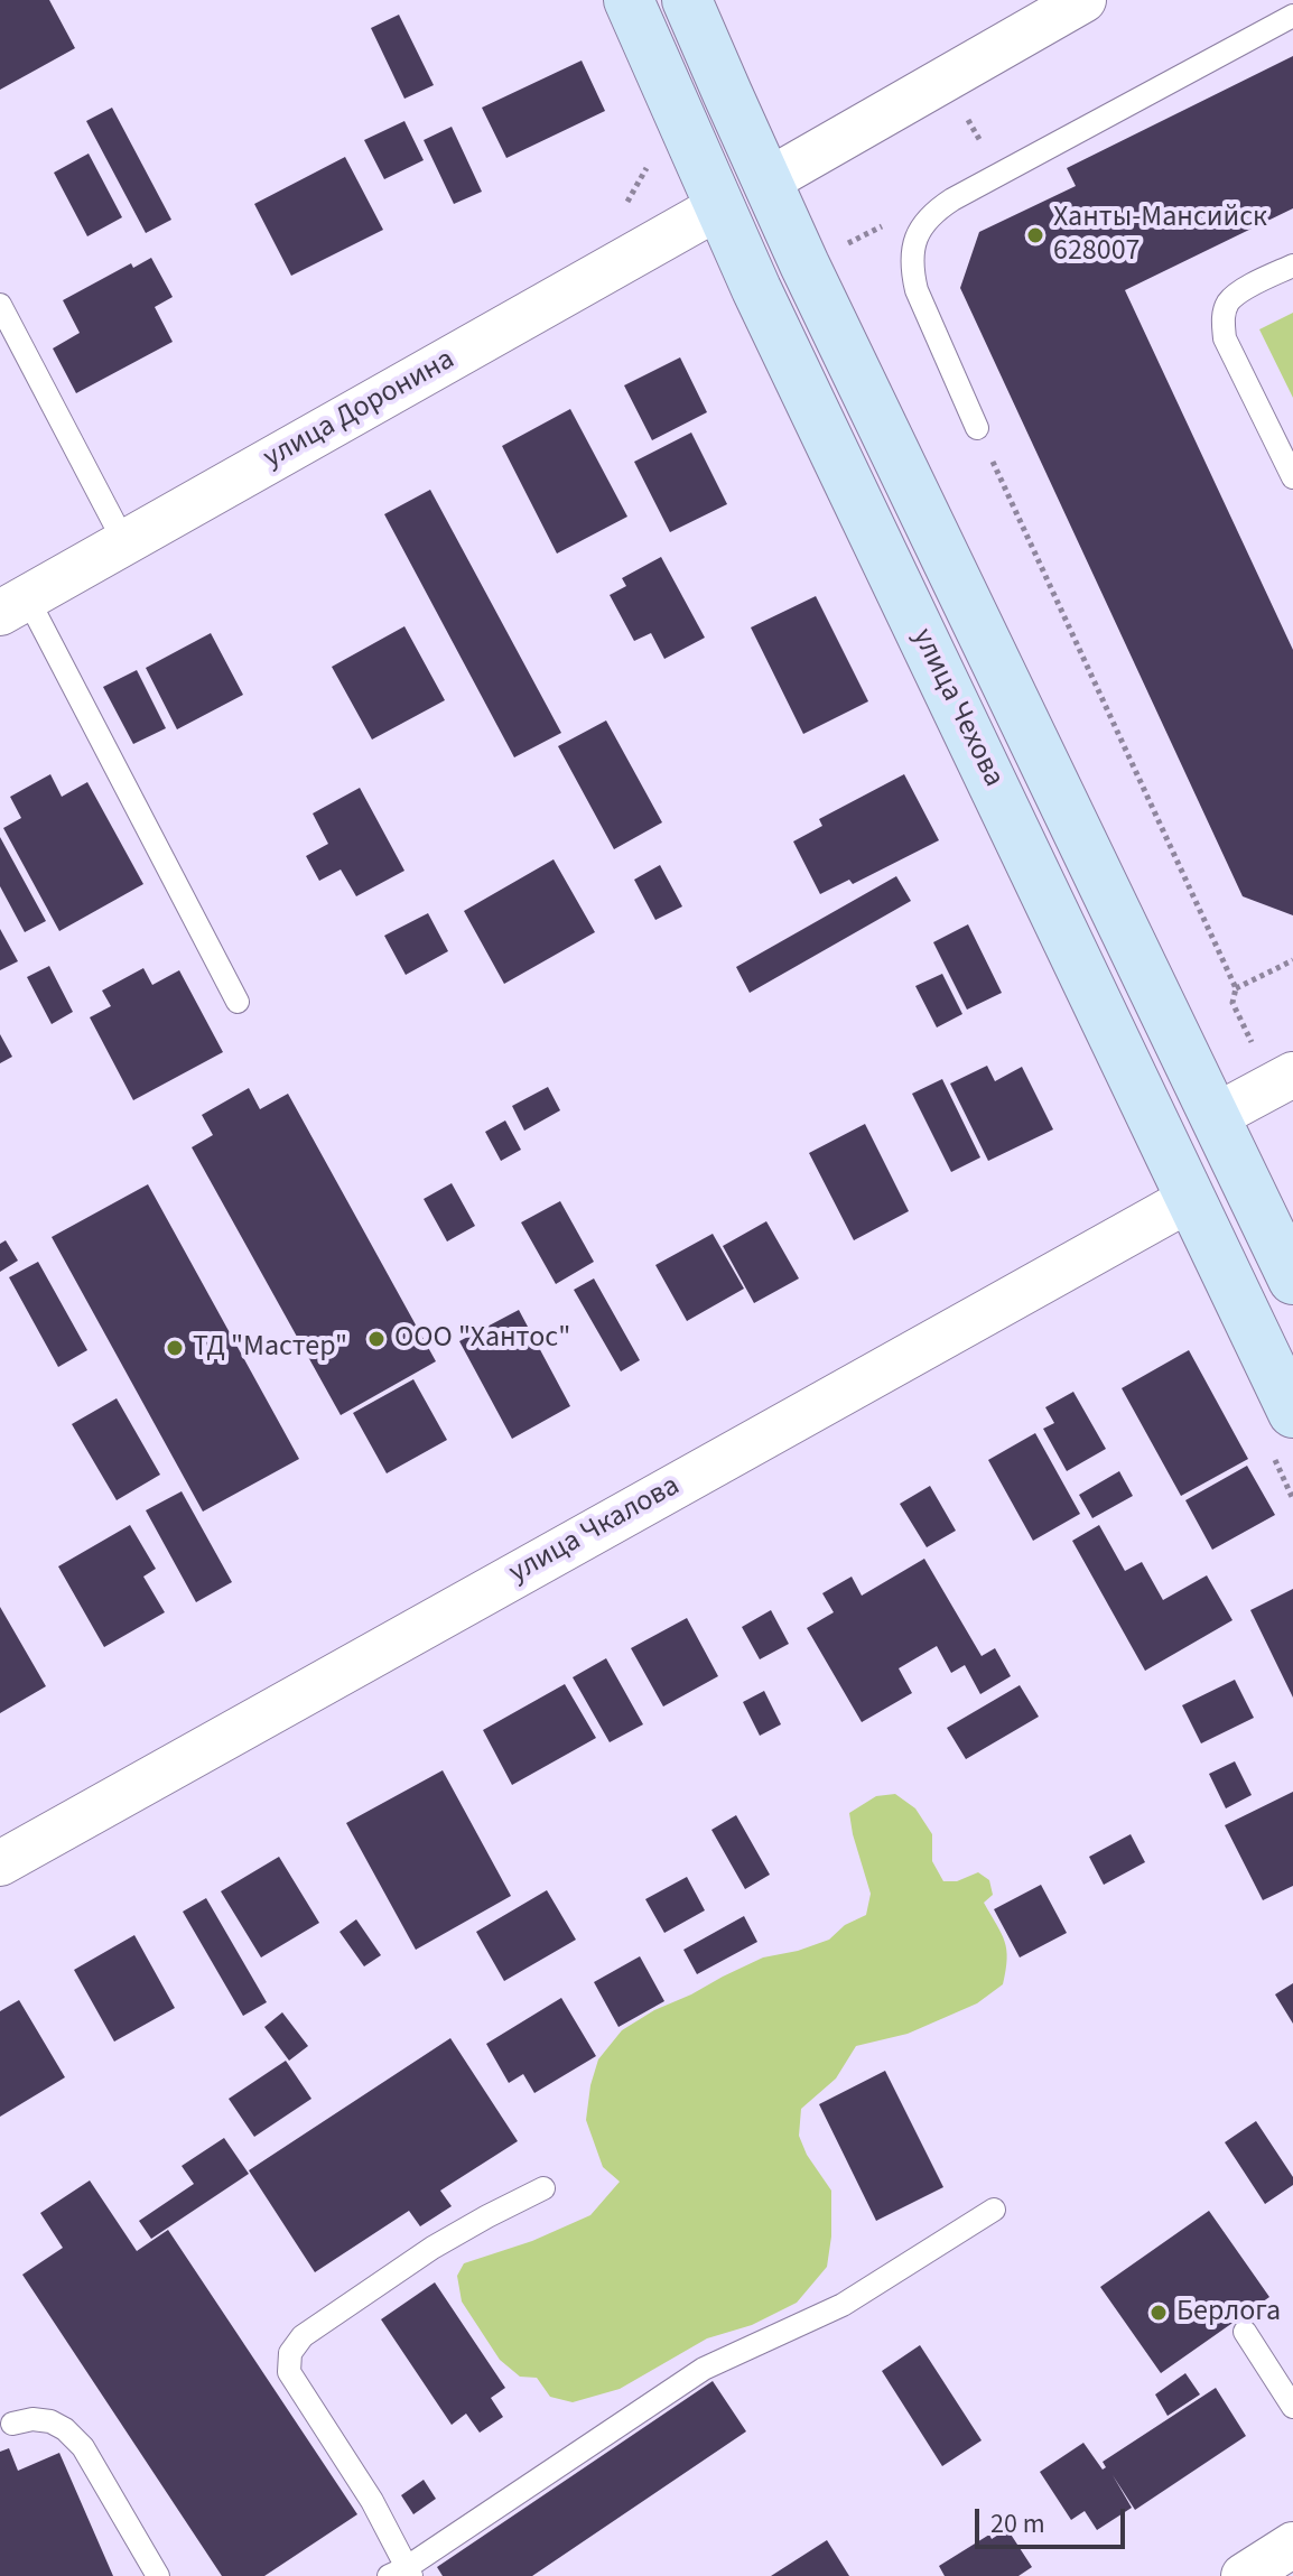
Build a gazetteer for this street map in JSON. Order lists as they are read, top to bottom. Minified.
{"streets":{"main road":["улица Чехова"],"street":["улица Доронина","улица Чкалова"]},"crossings":[["улица Доронина","улица Чехова"],["улица Чехова","улица Чкалова"]],"places":["Ханты-Мансийск 628007","ООО \"Хантос\"","ТД \"Мастер\"","Берлога"],"scale_bar":"20 m"}
